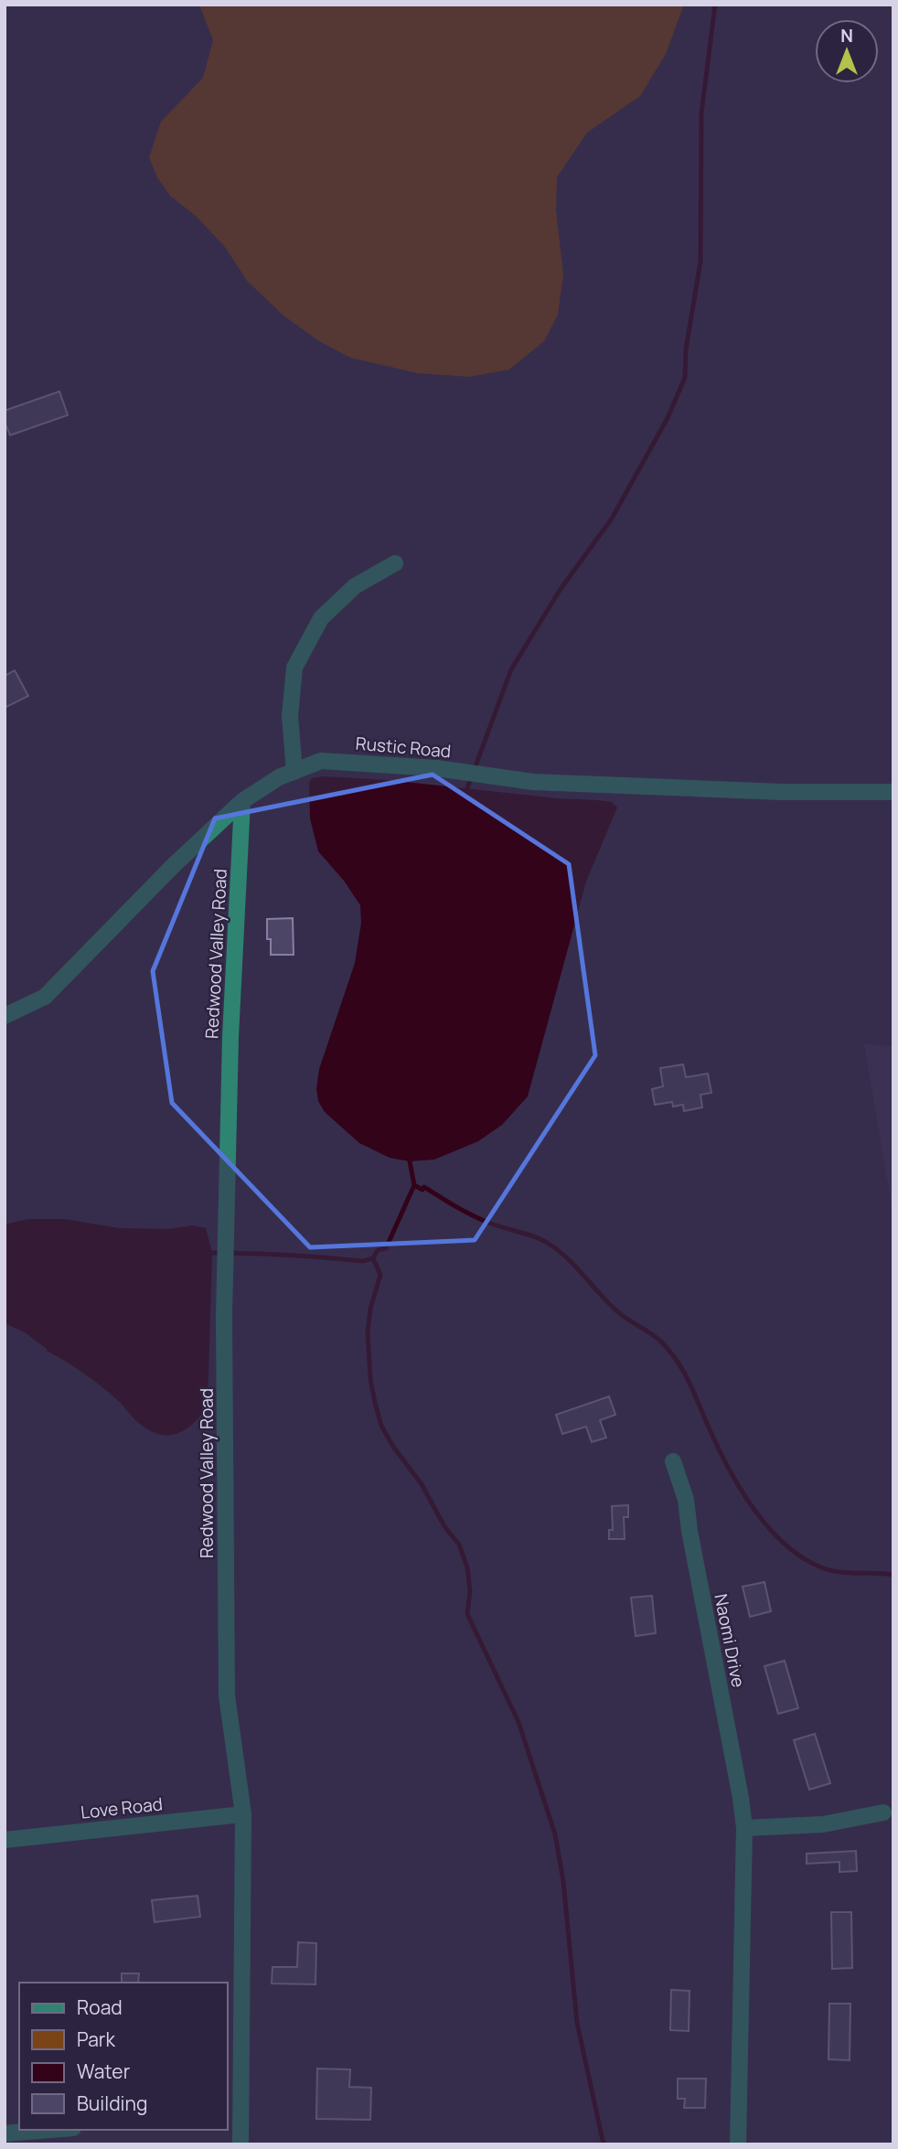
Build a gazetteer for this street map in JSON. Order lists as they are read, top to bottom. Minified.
{"streets":{"street":["Rustic Road","Redwood Valley Road","Naomi Drive","Love Road"]},"crossings":[["Rustic Road","Redwood Valley Road"],["Redwood Valley Road","Love Road"]],"legend":["Road","Park","Water","Building"],"north":"top"}
